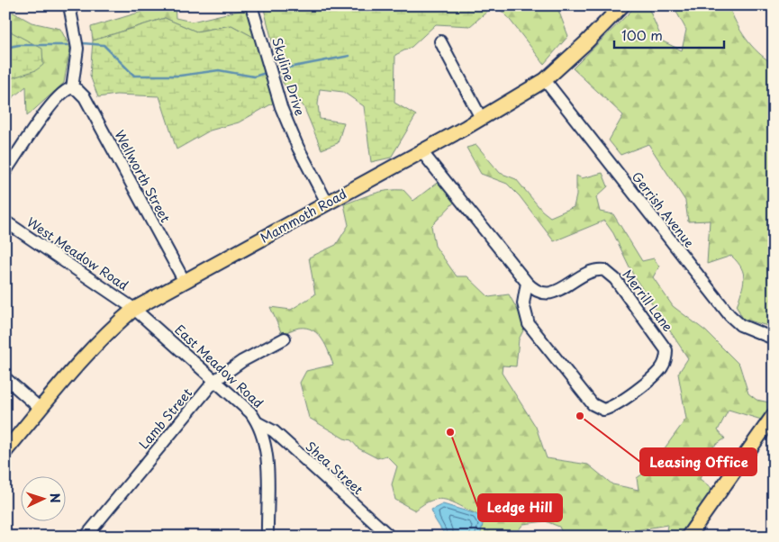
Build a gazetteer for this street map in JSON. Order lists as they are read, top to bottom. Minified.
{"streets":{"main road":["Mammoth Road"],"street":["Skyline Drive","Wellworth Street","Gerrish Avenue","West Meadow Road","Merrill Lane","East Meadow Road","Lamb Street","Shea Street"]},"crossings":[["Skyline Drive","Mammoth Road"],["Wellworth Street","Mammoth Road"],["Gerrish Avenue","Mammoth Road"],["Mammoth Road","West Meadow Road"],["Mammoth Road","Merrill Lane"],["Mammoth Road","East Meadow Road"],["West Meadow Road","East Meadow Road"],["East Meadow Road","Lamb Street"],["East Meadow Road","Shea Street"]],"places":["Leasing Office","Ledge Hill"],"scale_bar":"100 m","north":"right"}
